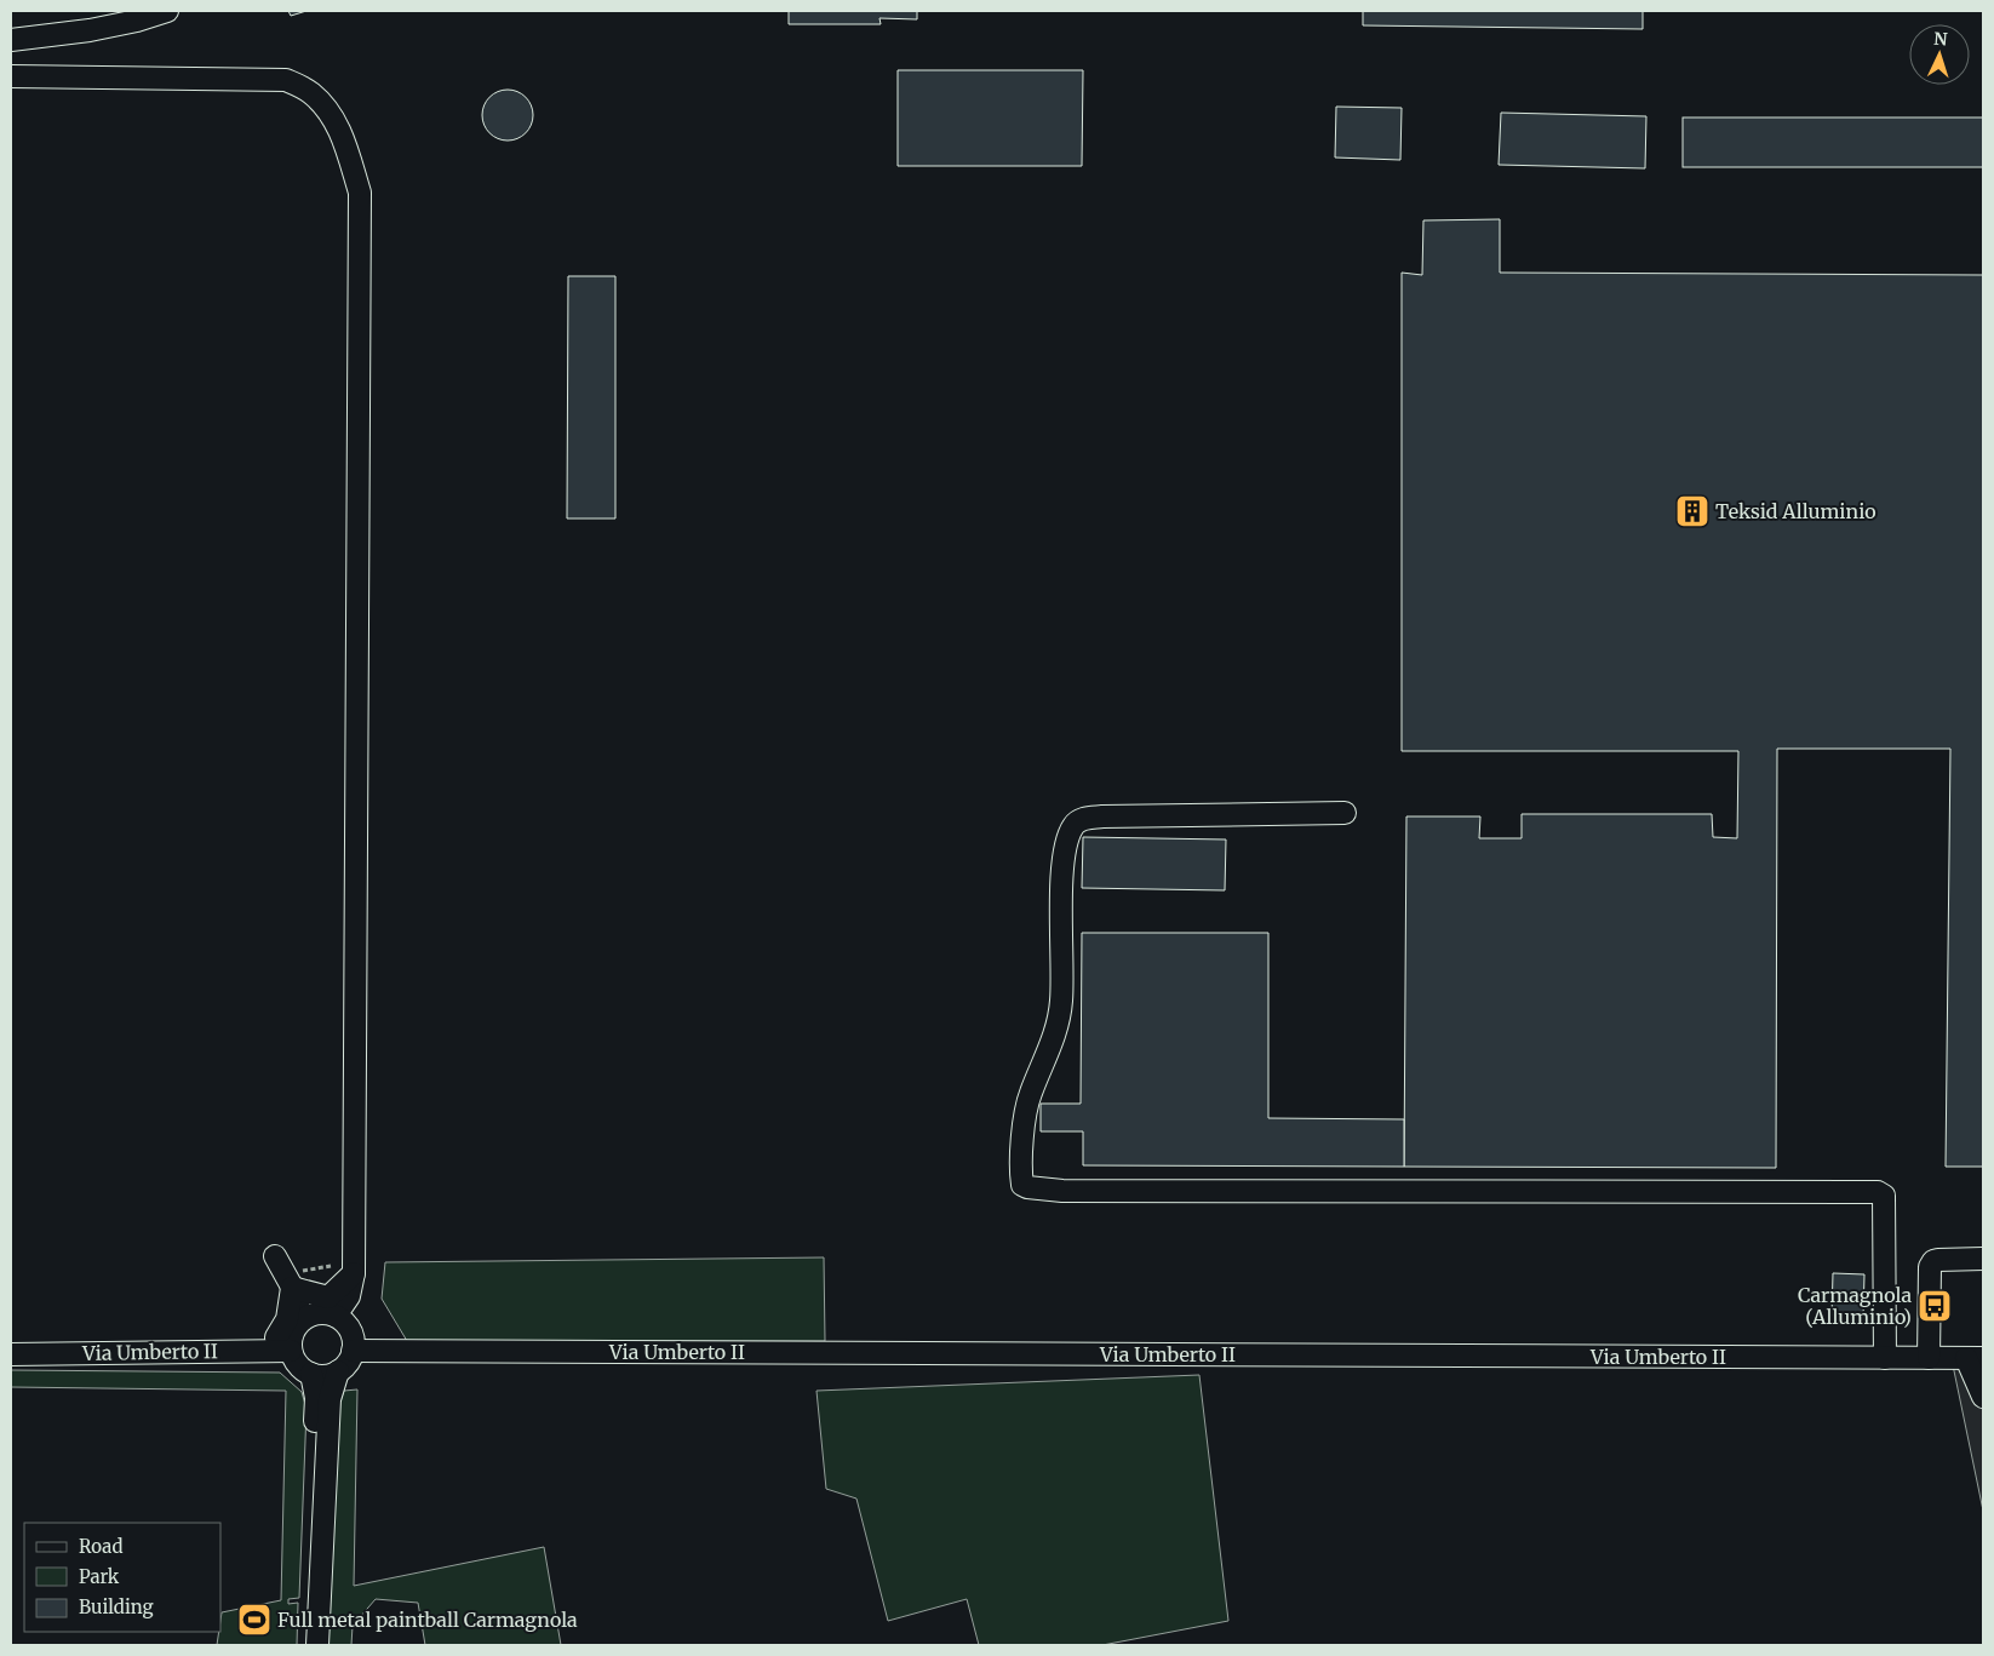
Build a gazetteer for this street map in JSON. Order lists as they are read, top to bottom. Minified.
{"streets":{"street":["Via Umberto II"]},"places":{"building":["Teksid Alluminio"],"bus stop":["Carmagnola (Alluminio)"],"sports":["Full metal paintball Carmagnola"]},"legend":["Road","Park","Building"],"north":"top"}
